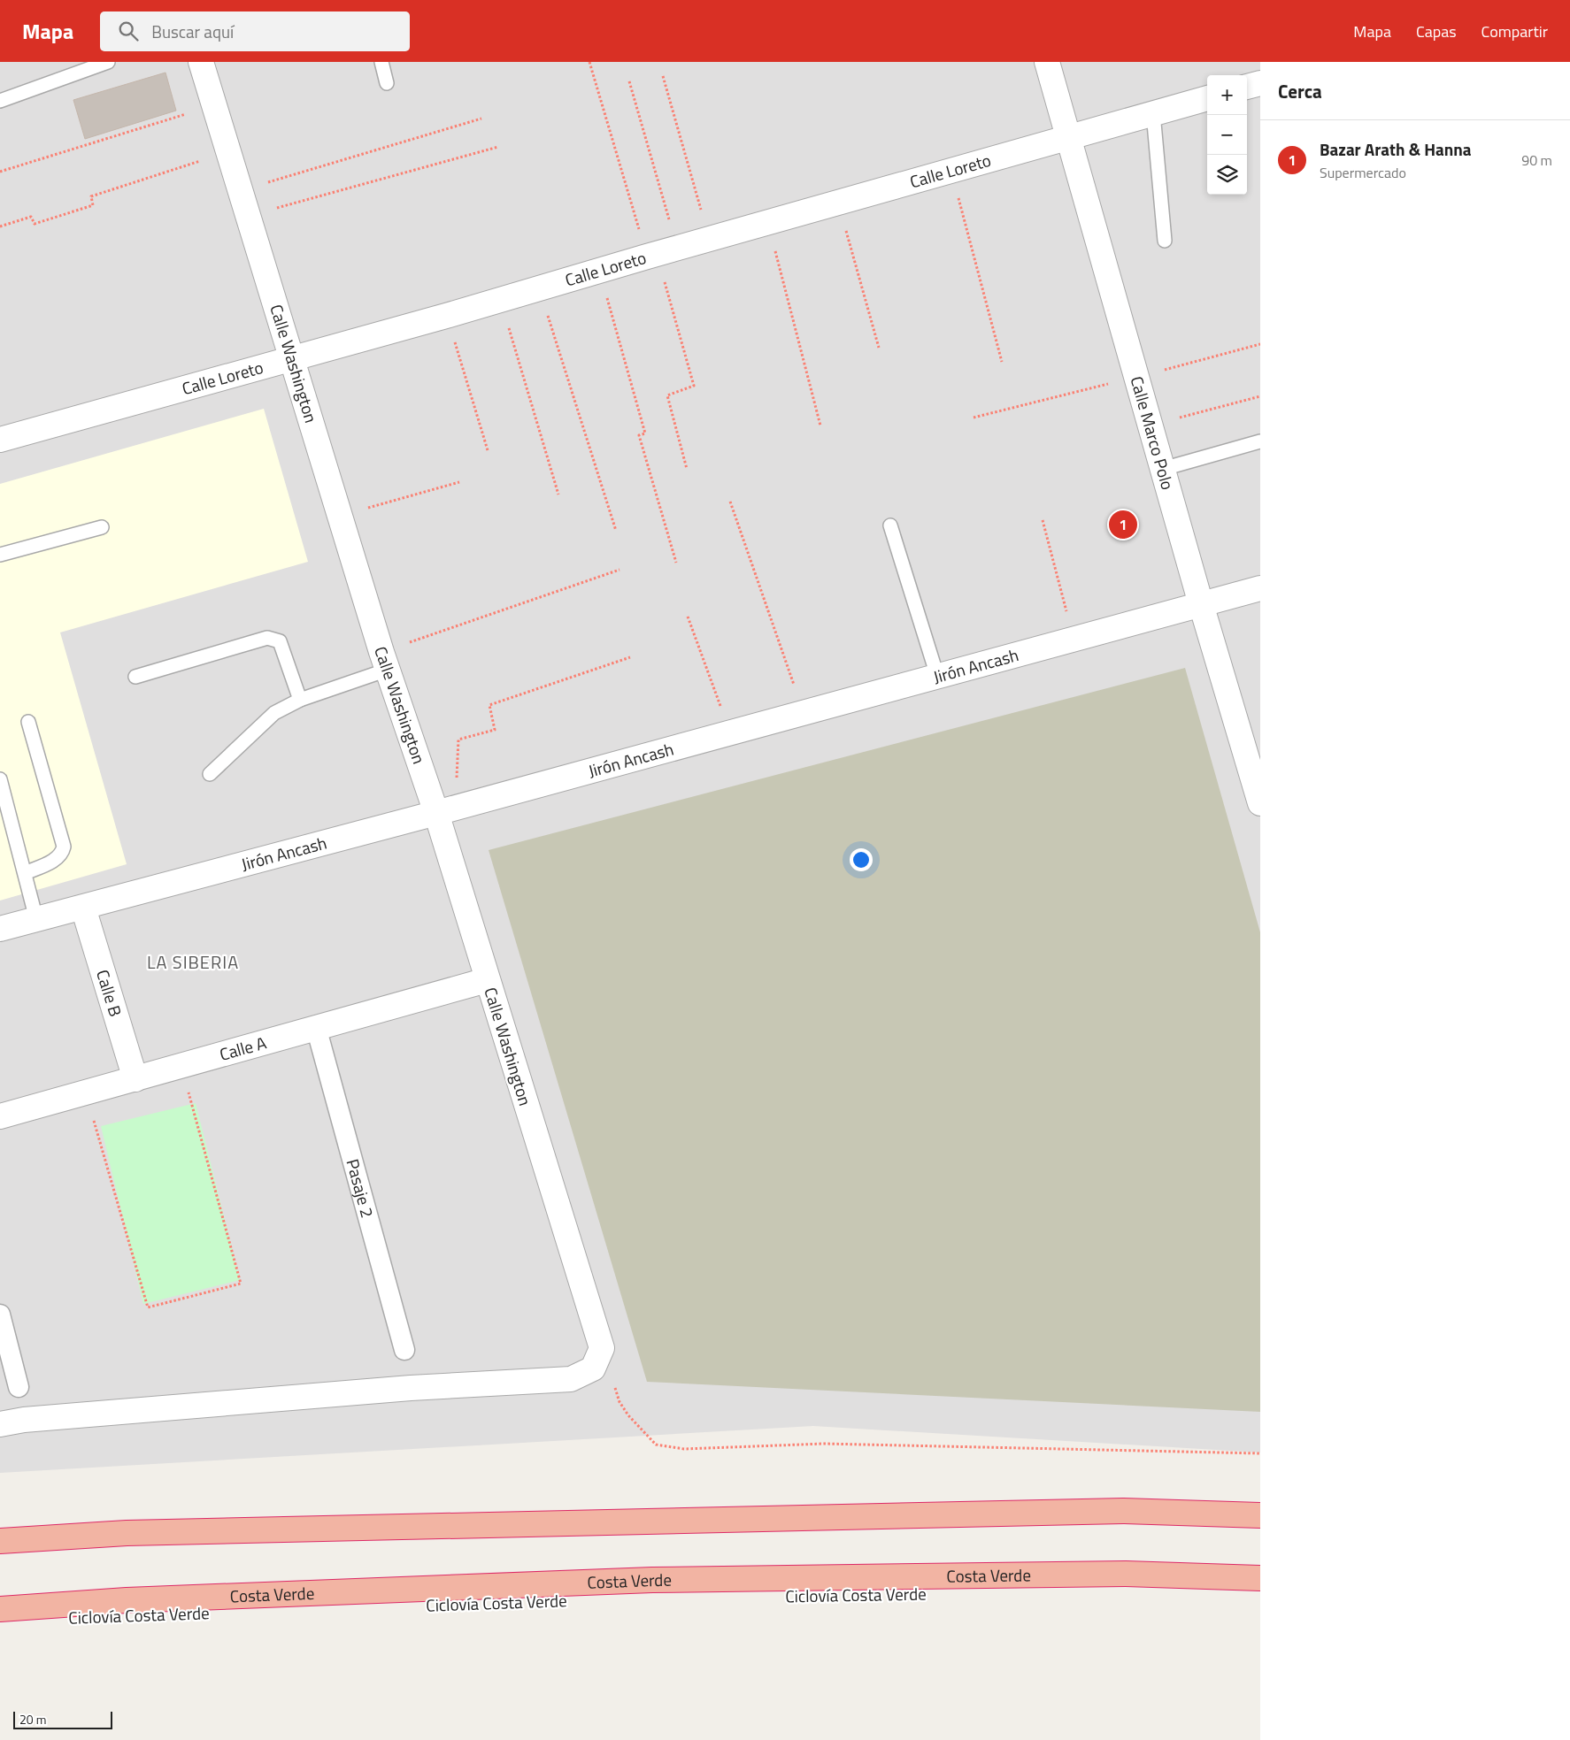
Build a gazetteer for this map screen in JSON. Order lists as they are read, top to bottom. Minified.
{"streets":{"highway":["Costa Verde"],"street":["Calle Loreto","Calle Washington","Calle Marco Polo","Jirón Ancash","Calle B","Calle A","Pasaje 2"]},"crossings":[["Calle Loreto","Calle Washington"],["Calle Loreto","Calle Marco Polo"],["Calle Washington","Jirón Ancash"],["Calle Washington","Calle A"],["Calle Marco Polo","Jirón Ancash"],["Jirón Ancash","Calle B"],["Calle B","Calle A"],["Calle A","Pasaje 2"]],"districts":["LA SIBERIA"],"scale_bar":"20 m","page":{"header":"Mapa","search":"Buscar aquí","nav":["Mapa","Capas","Compartir"],"heading":"Cerca","map_buttons":["+","−"],"list":[{"mark":"1","name":"Bazar Arath & Hanna","note":"Supermercado","value":"90 m"}],"pins":"1","scale":"20 m"}}
